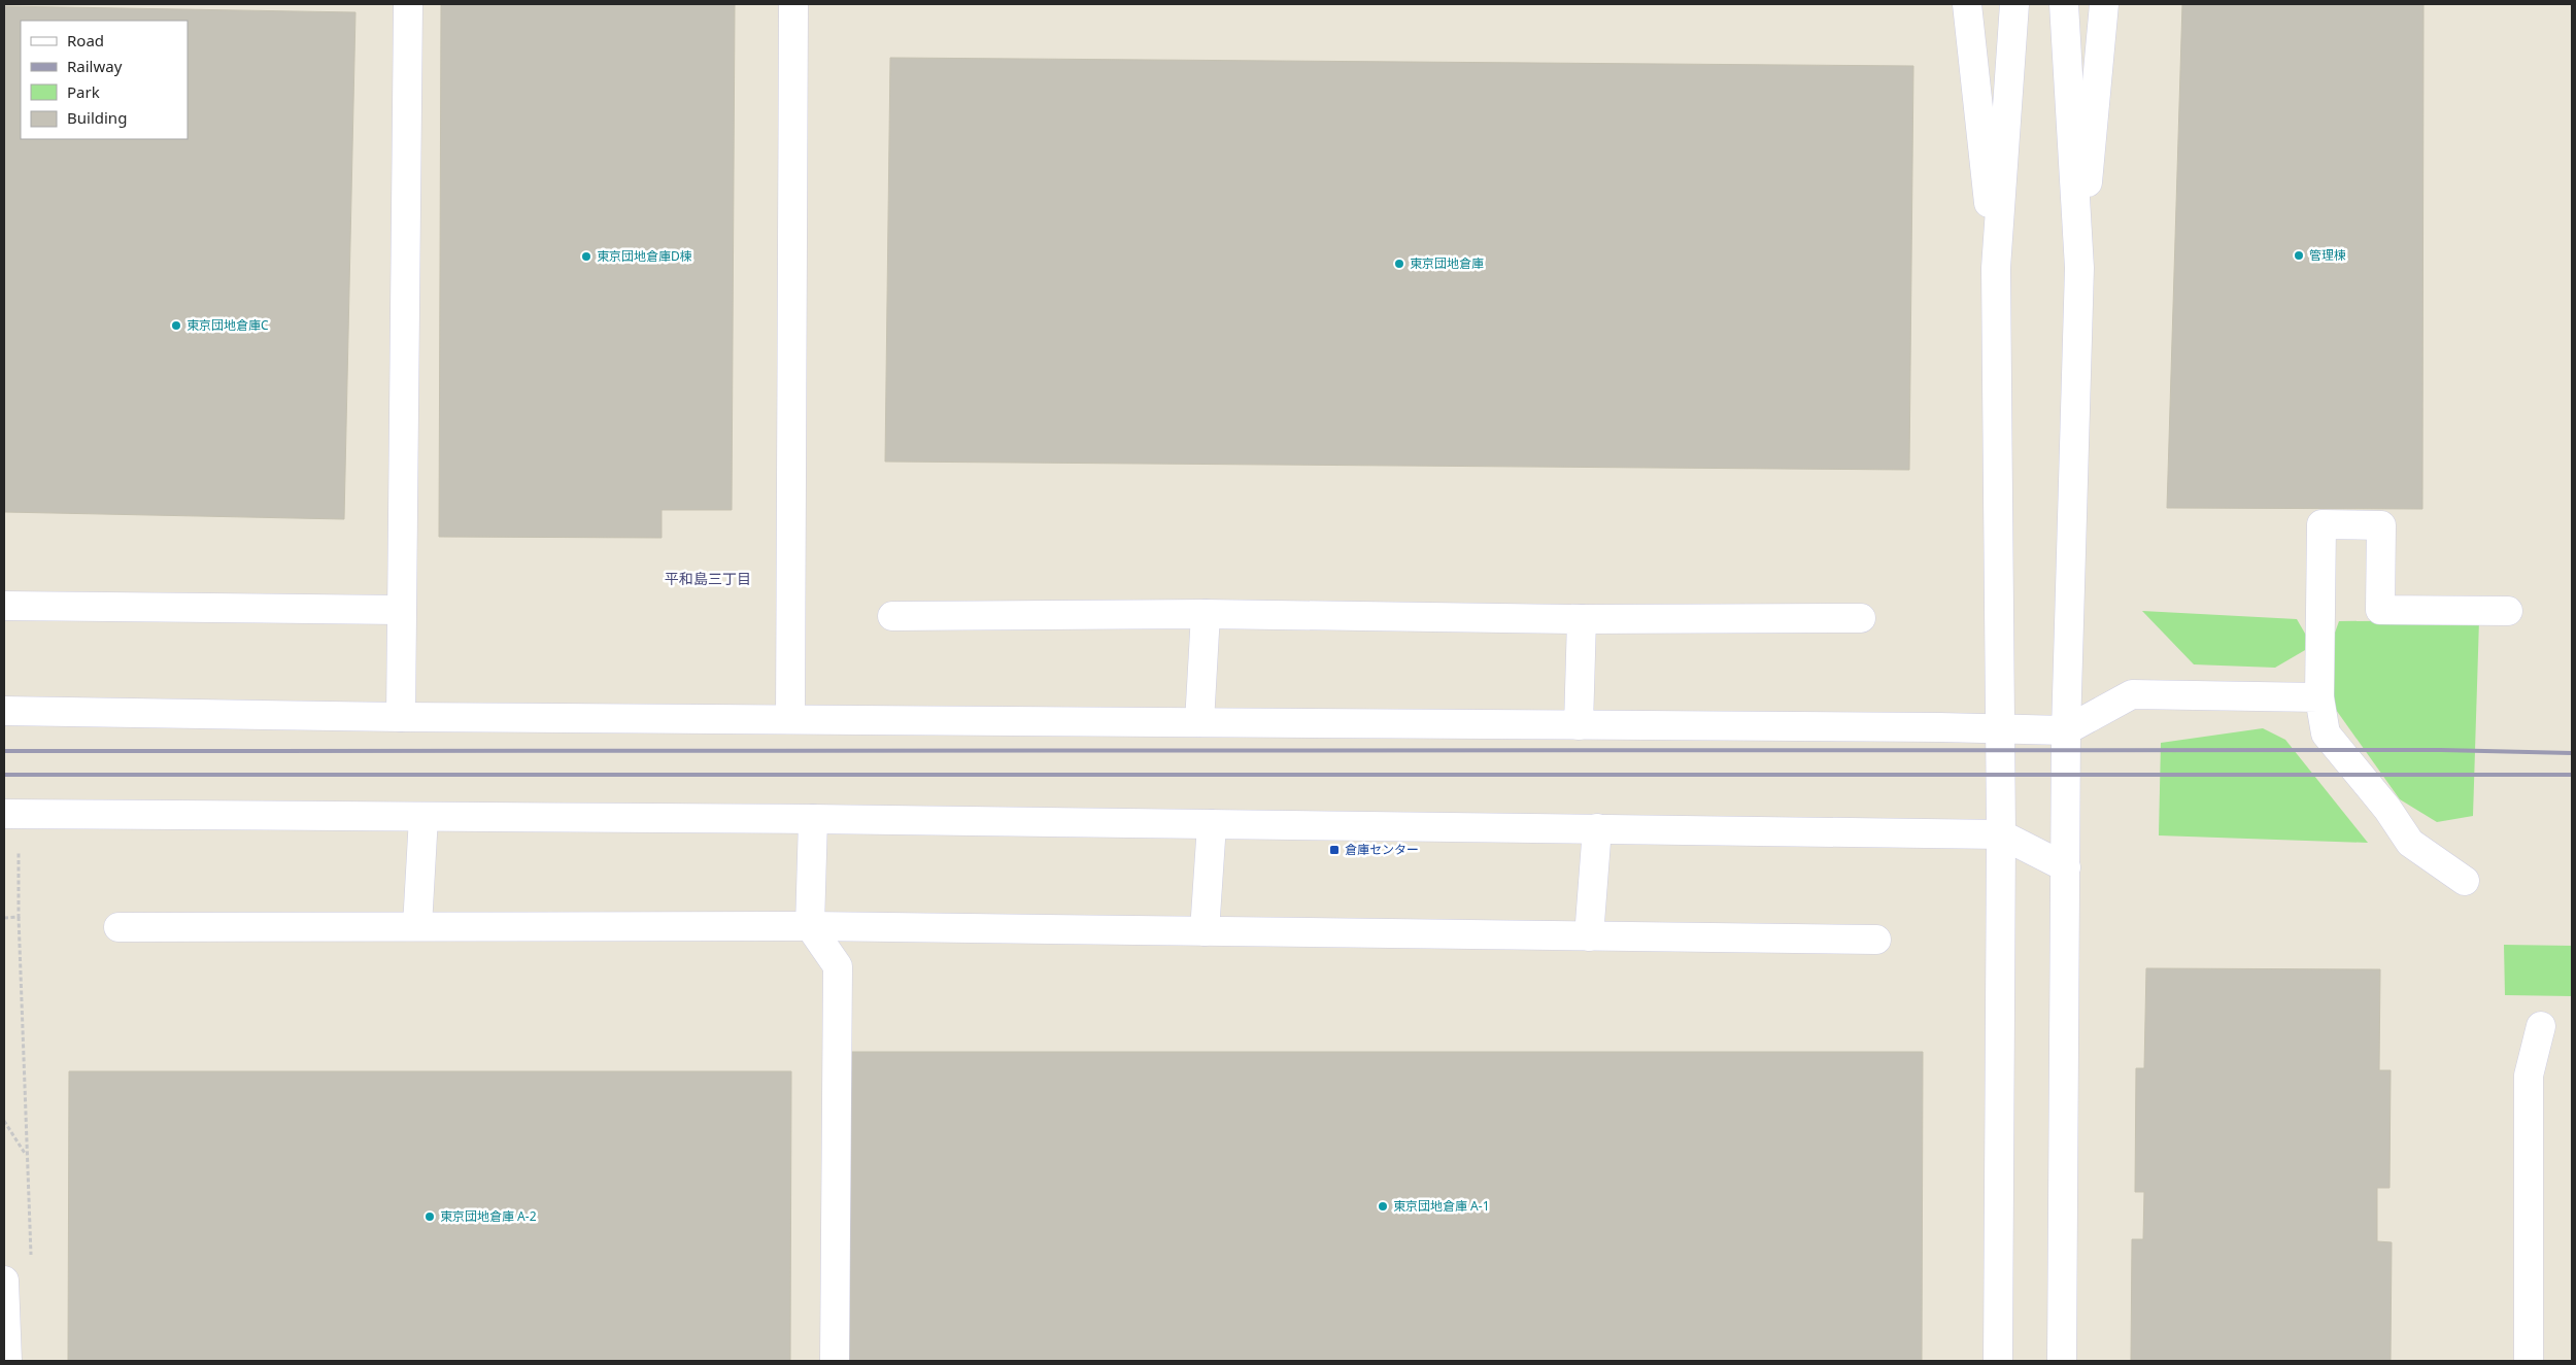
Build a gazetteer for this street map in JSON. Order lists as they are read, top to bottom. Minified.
{"districts":["平和島三丁目"],"places":{"other":["管理棟","東京団地倉庫D棟","東京団地倉庫","東京団地倉庫C","東京団地倉庫 A-1","東京団地倉庫 A-2"],"transit":["倉庫センター"]},"legend":["Road","Railway","Park","Building"]}
